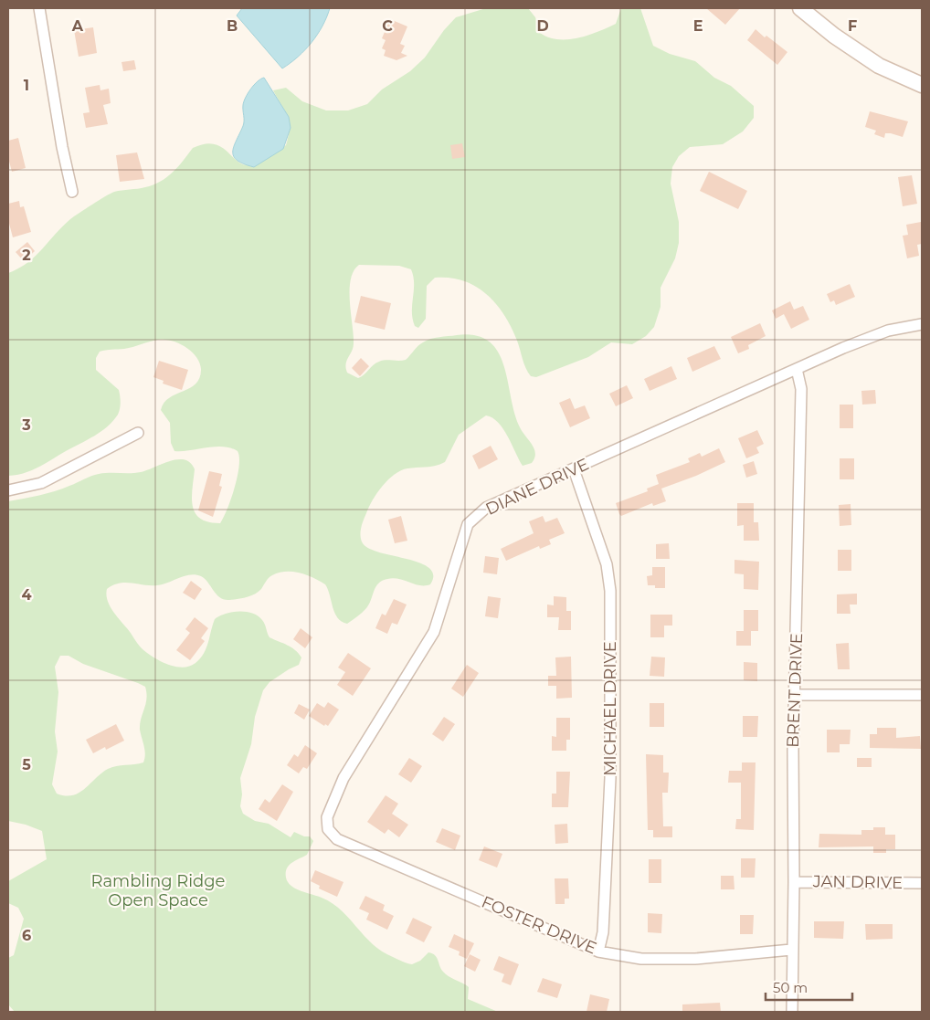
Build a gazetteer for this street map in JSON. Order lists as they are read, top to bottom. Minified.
{"streets":{"street":["DIANE DRIVE","BRENT DRIVE","MICHAEL DRIVE","JAN DRIVE","FOSTER DRIVE"]},"crossings":[["DIANE DRIVE","BRENT DRIVE"],["DIANE DRIVE","MICHAEL DRIVE"],["DIANE DRIVE","FOSTER DRIVE"],["BRENT DRIVE","JAN DRIVE"],["BRENT DRIVE","FOSTER DRIVE"],["MICHAEL DRIVE","FOSTER DRIVE"]],"parks":["Rambling Ridge Open Space"],"scale_bar":"50 m","grid":{"columns":["A","B","C","D","E","F"],"rows":["1","2","3","4","5","6"]}}
